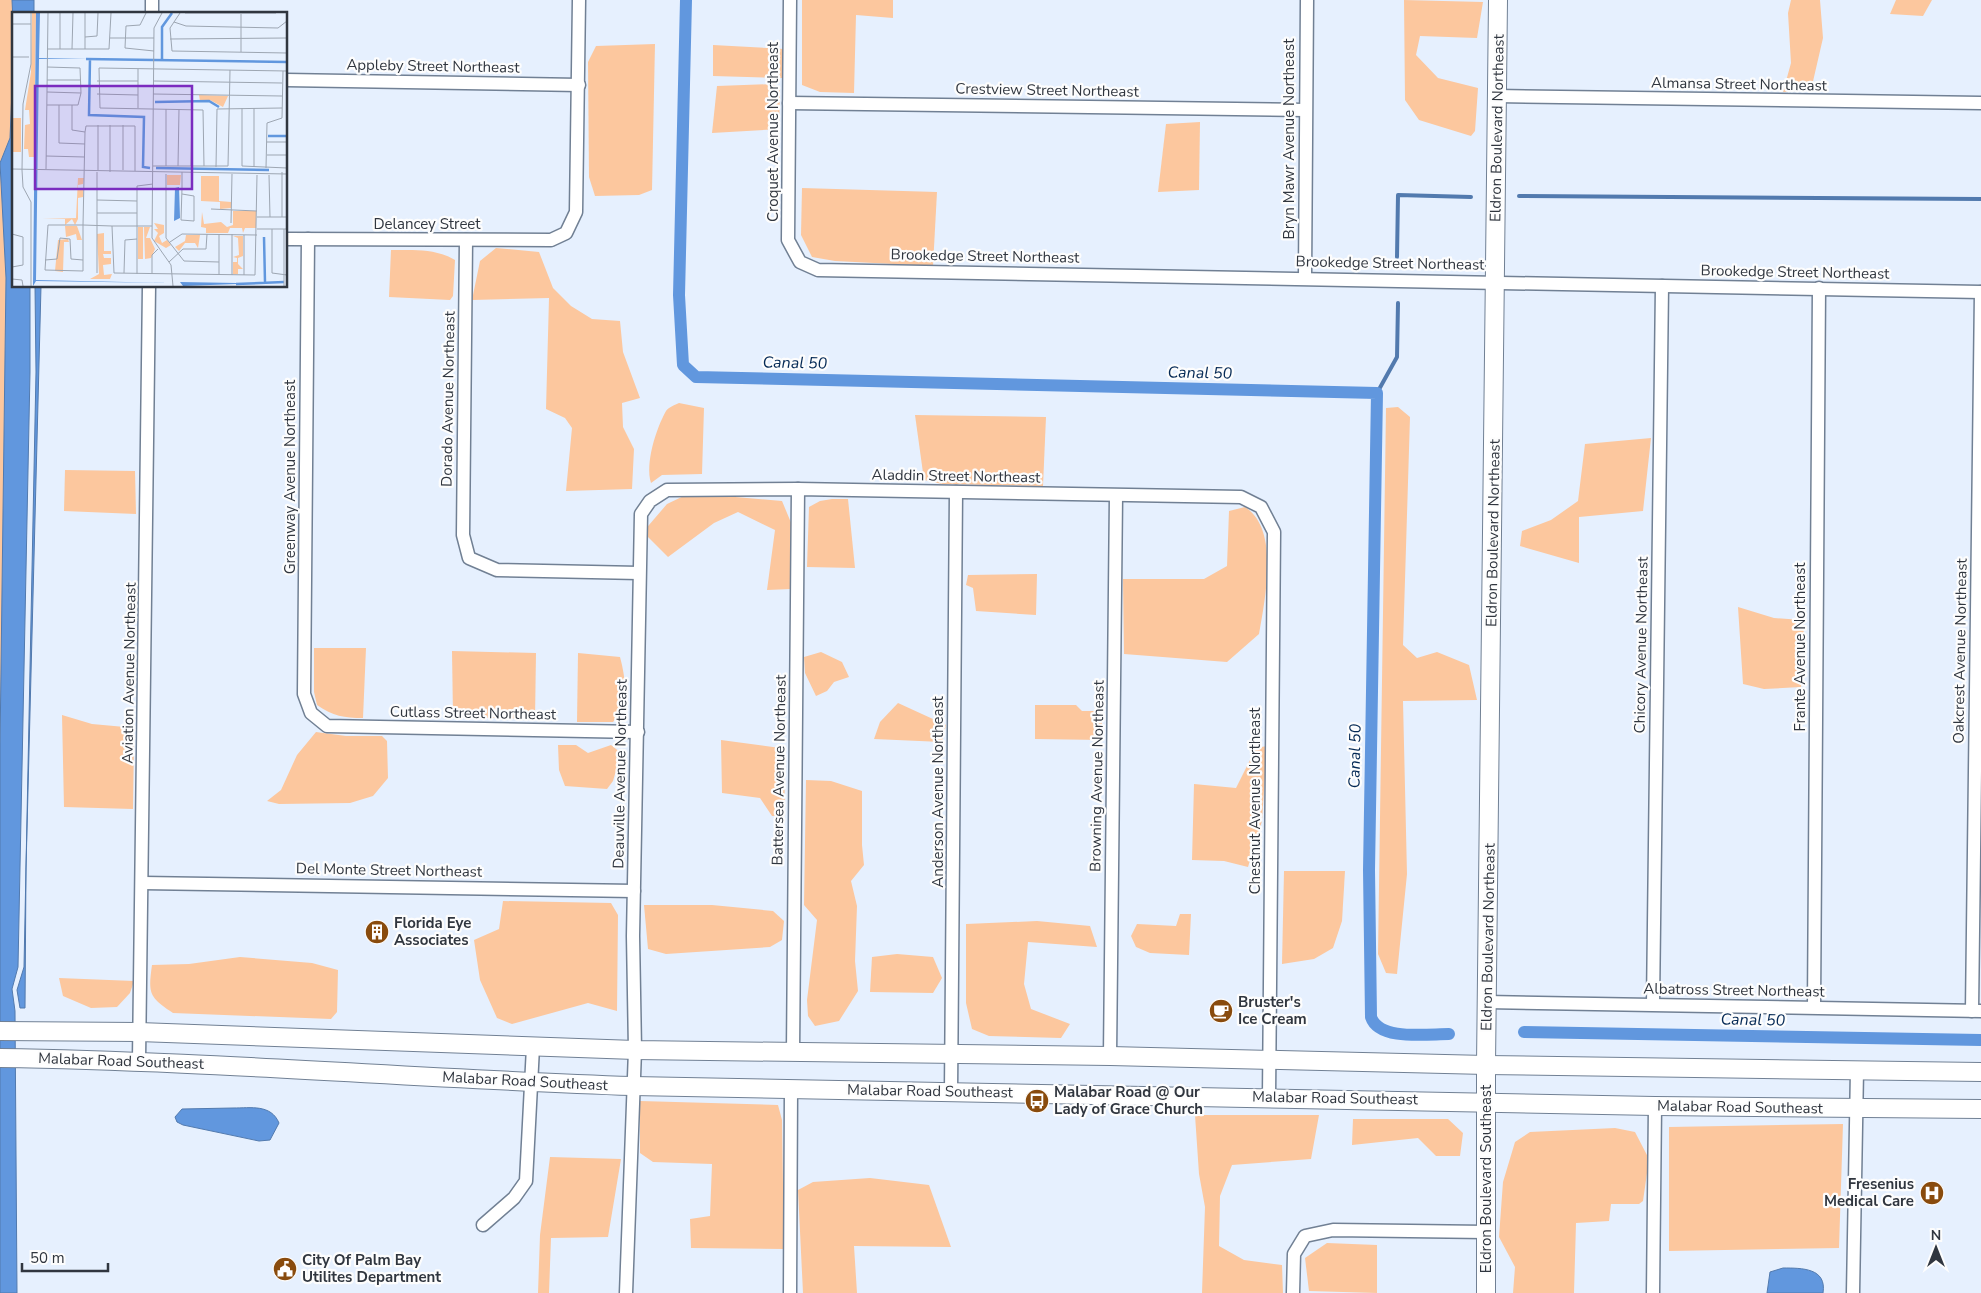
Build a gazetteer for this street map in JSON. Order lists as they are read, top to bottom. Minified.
{"streets":{"main road":["Eldron Boulevard Northeast","Malabar Road Southeast","Eldron Boulevard Southeast"],"street":["Appleby Street Northeast","Almansa Street Northeast","Crestview Street Northeast","Croquet Avenue Northeast","Bryn Mawr Avenue Northeast","Delancey Street","Brookedge Street Northeast","Dorado Avenue Northeast","Aladdin Street Northeast","Greenway Avenue Northeast","Chicory Avenue Northeast","Frante Avenue Northeast","Oakcrest Avenue Northeast","Aviation Avenue Northeast","Cutlass Street Northeast","Battersea Avenue Northeast","Deauville Avenue Northeast","Browning Avenue Northeast","Anderson Avenue Northeast","Chestnut Avenue Northeast","Del Monte Street Northeast","Albatross Street Northeast"]},"crossings":[["Appleby Street Northeast","Delancey Street"],["Almansa Street Northeast","Eldron Boulevard Northeast"],["Crestview Street Northeast","Croquet Avenue Northeast"],["Crestview Street Northeast","Bryn Mawr Avenue Northeast"],["Eldron Boulevard Northeast","Brookedge Street Northeast"],["Eldron Boulevard Northeast","Albatross Street Northeast"],["Eldron Boulevard Northeast","Malabar Road Southeast"],["Eldron Boulevard Northeast","Eldron Boulevard Southeast"],["Croquet Avenue Northeast","Brookedge Street Northeast"],["Bryn Mawr Avenue Northeast","Brookedge Street Northeast"],["Delancey Street","Dorado Avenue Northeast"],["Delancey Street","Greenway Avenue Northeast"],["Brookedge Street Northeast","Chicory Avenue Northeast"],["Brookedge Street Northeast","Frante Avenue Northeast"],["Brookedge Street Northeast","Oakcrest Avenue Northeast"],["Dorado Avenue Northeast","Deauville Avenue Northeast"],["Aladdin Street Northeast","Battersea Avenue Northeast"],["Aladdin Street Northeast","Deauville Avenue Northeast"],["Aladdin Street Northeast","Browning Avenue Northeast"],["Aladdin Street Northeast","Anderson Avenue Northeast"],["Aladdin Street Northeast","Chestnut Avenue Northeast"],["Greenway Avenue Northeast","Cutlass Street Northeast"],["Chicory Avenue Northeast","Albatross Street Northeast"],["Frante Avenue Northeast","Albatross Street Northeast"],["Oakcrest Avenue Northeast","Albatross Street Northeast"],["Aviation Avenue Northeast","Del Monte Street Northeast"],["Aviation Avenue Northeast","Malabar Road Southeast"],["Cutlass Street Northeast","Deauville Avenue Northeast"],["Battersea Avenue Northeast","Malabar Road Southeast"],["Deauville Avenue Northeast","Del Monte Street Northeast"],["Deauville Avenue Northeast","Malabar Road Southeast"],["Browning Avenue Northeast","Malabar Road Southeast"],["Anderson Avenue Northeast","Malabar Road Southeast"],["Chestnut Avenue Northeast","Malabar Road Southeast"],["Malabar Road Southeast","Eldron Boulevard Southeast"]],"water":["Canal 50"],"places":{"building":["Florida Eye Associates"],"cafe":["Bruster's Ice Cream"],"bus stop":["Malabar Road @ Our Lady of Grace Church"],"hospital":["Fresenius Medical Care"],"public building":["City Of Palm Bay Utilites Department"]},"scale_bar":"50 m","north":"top"}
